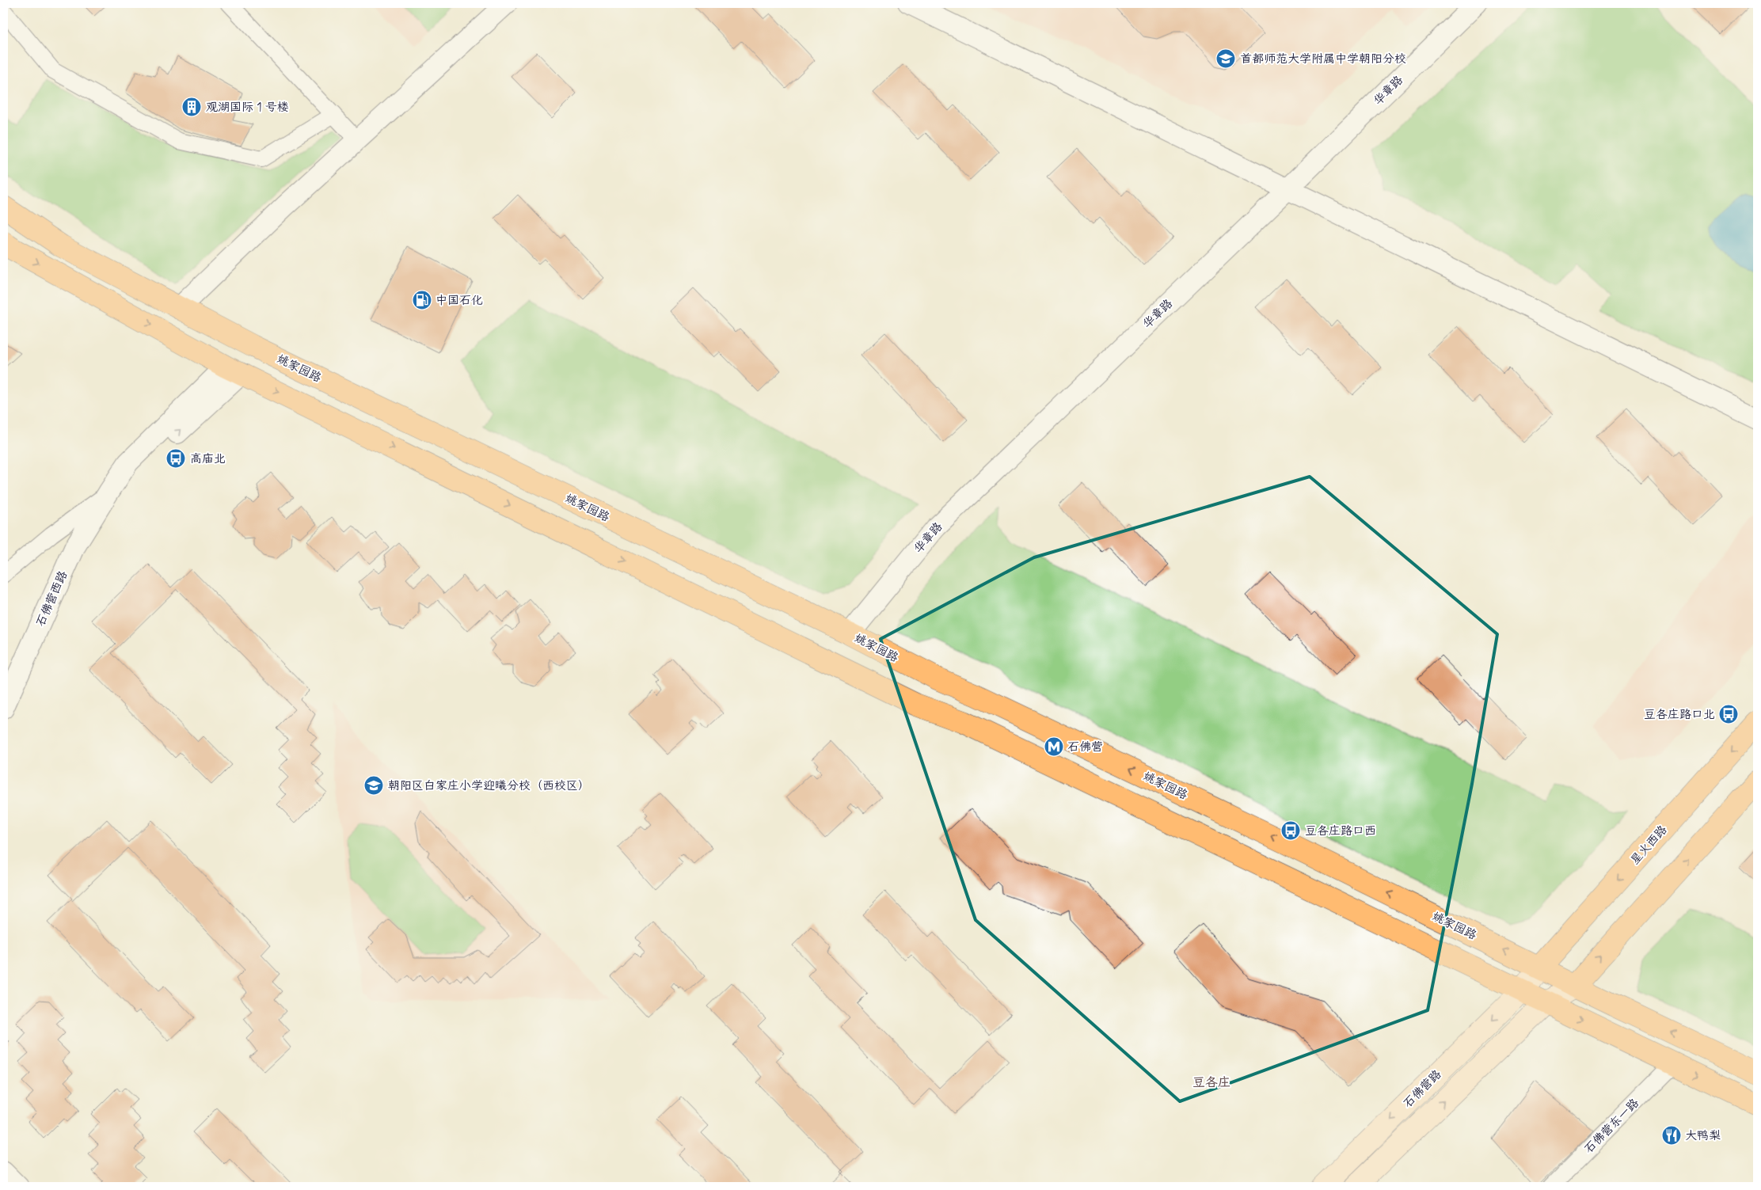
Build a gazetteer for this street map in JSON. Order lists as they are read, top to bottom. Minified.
{"streets":{"main road":["姚家园路","星火西路","石佛营路"],"street":["华章路","石佛营西路","石佛营东一路"]},"crossings":[["华章路","姚家园路"],["姚家园路","星火西路"],["姚家园路","石佛营路"],["星火西路","石佛营路"]],"districts":["豆各庄"],"places":{"school or university":["首都师范大学附属中学朝阳分校","朝阳区白家庄小学迎曦分校（西校区）"],"building":["观湖国际 1 号楼"],"fuel station":["中国石化"],"bus stop":["高庙北","豆各庄路口北","豆各庄路口西"],"metro station":["石佛营"],"restaurant":["大鸭梨"]}}
